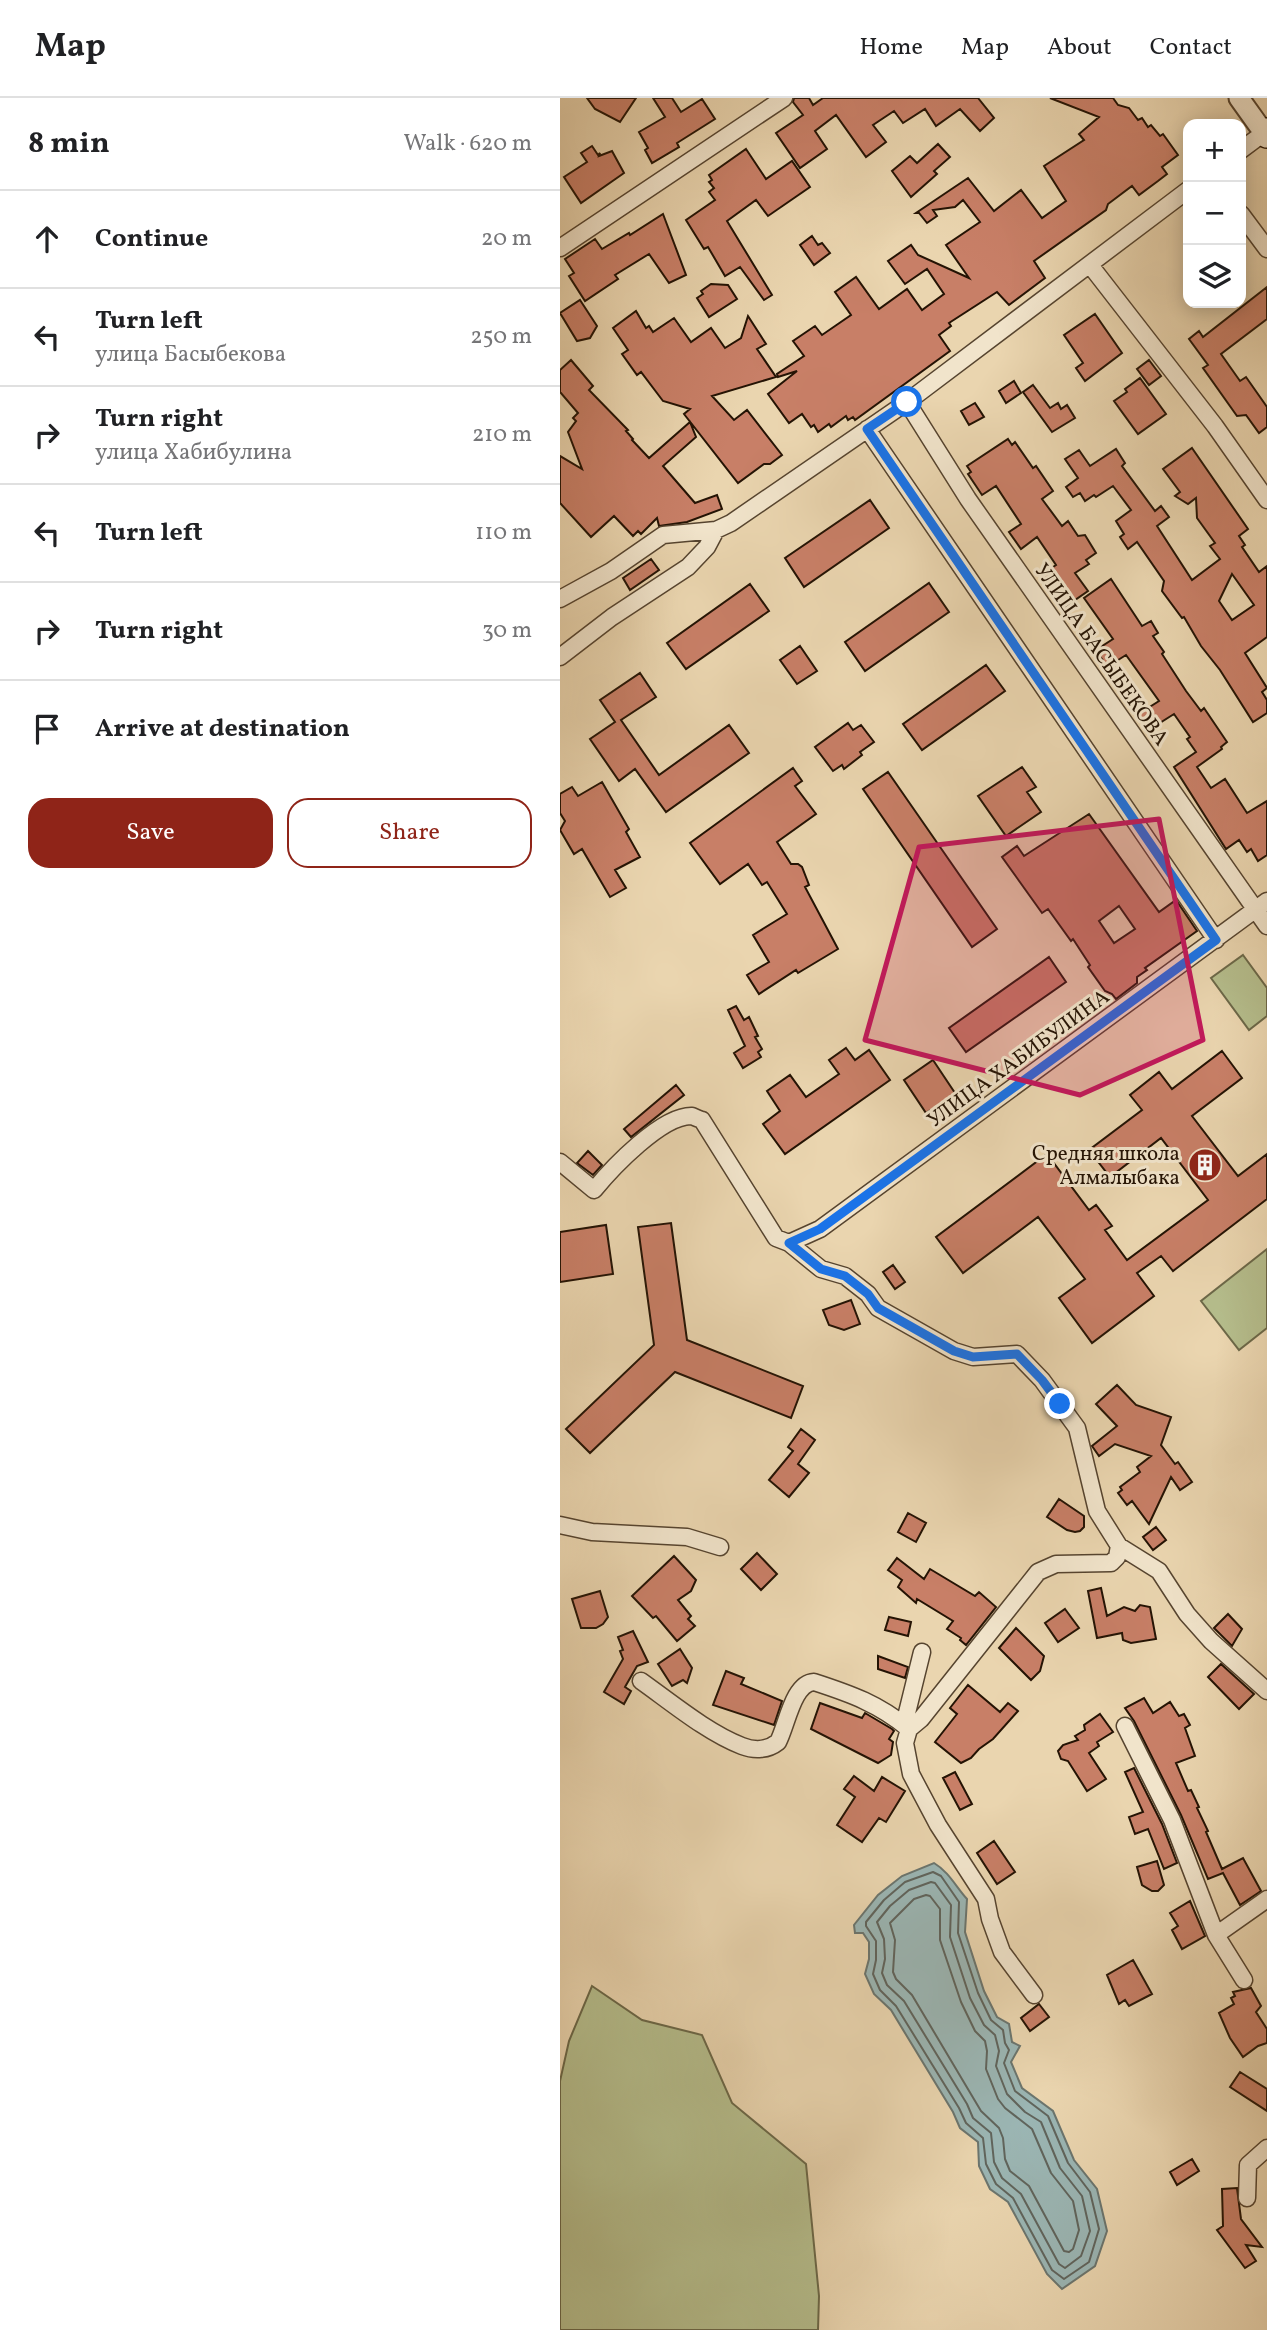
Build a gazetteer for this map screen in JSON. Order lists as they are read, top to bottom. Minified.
{"streets":{"street":["УЛИЦА БАСЫБЕКОВА","УЛИЦА ХАБИБУЛИНА"]},"crossings":[["УЛИЦА БАСЫБЕКОВА","УЛИЦА ХАБИБУЛИНА"]],"places":{"building":["Средняя школа Алмалыбака"]},"page":{"header":"Map","nav":["Home","Map","About","Contact"],"heading":["8 min","Walk · 620 m"],"map_buttons":["+","−"],"list":[["Continue","20 m"],["Turn left","улица Басыбекова","250 m"],["Turn right","улица Хабибулина","210 m"],["Turn left","110 m"],["Turn right","30 m"],"Arrive at destination"],"buttons":["Save","Share"]}}
